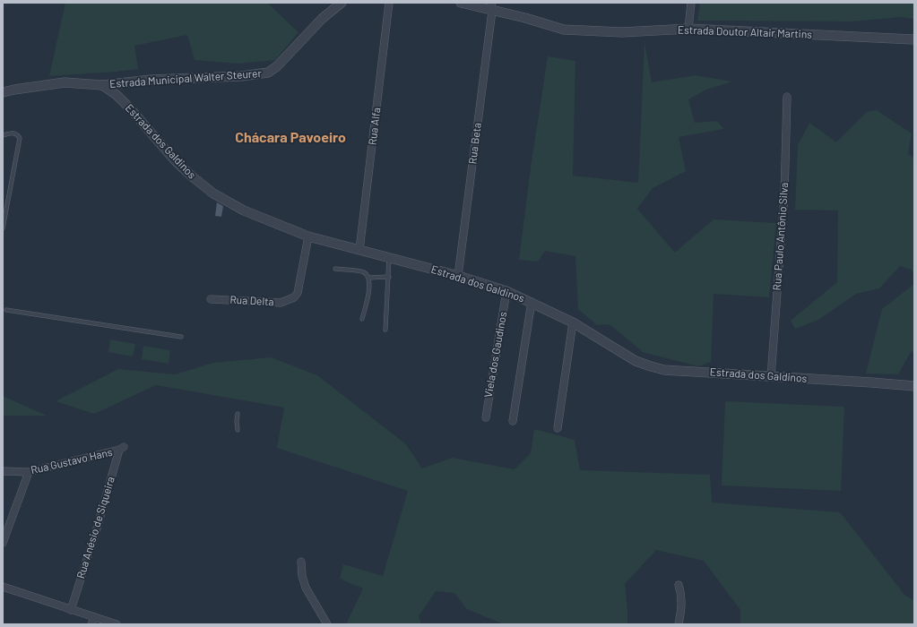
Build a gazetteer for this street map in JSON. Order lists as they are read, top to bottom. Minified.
{"streets":{"street":["Estrada Doutor Altair Martins","Estrada Municipal Walter Steurer","Rua Alfa","Estrada dos Galdinos","Rua Beta","Rua Paulo Antônio Silva","Rua Delta","Viela dos Gaudinos","Rua Gustavo Hans","Rua Anésio de Siqueira"]},"crossings":[["Estrada Doutor Altair Martins","Rua Beta"],["Estrada Municipal Walter Steurer","Estrada dos Galdinos"],["Rua Alfa","Estrada dos Galdinos"],["Estrada dos Galdinos","Rua Beta"],["Estrada dos Galdinos","Rua Paulo Antônio Silva"],["Estrada dos Galdinos","Rua Delta"],["Estrada dos Galdinos","Viela dos Gaudinos"],["Rua Gustavo Hans","Rua Anésio de Siqueira"]],"districts":["Chácara Pavoeiro"]}
